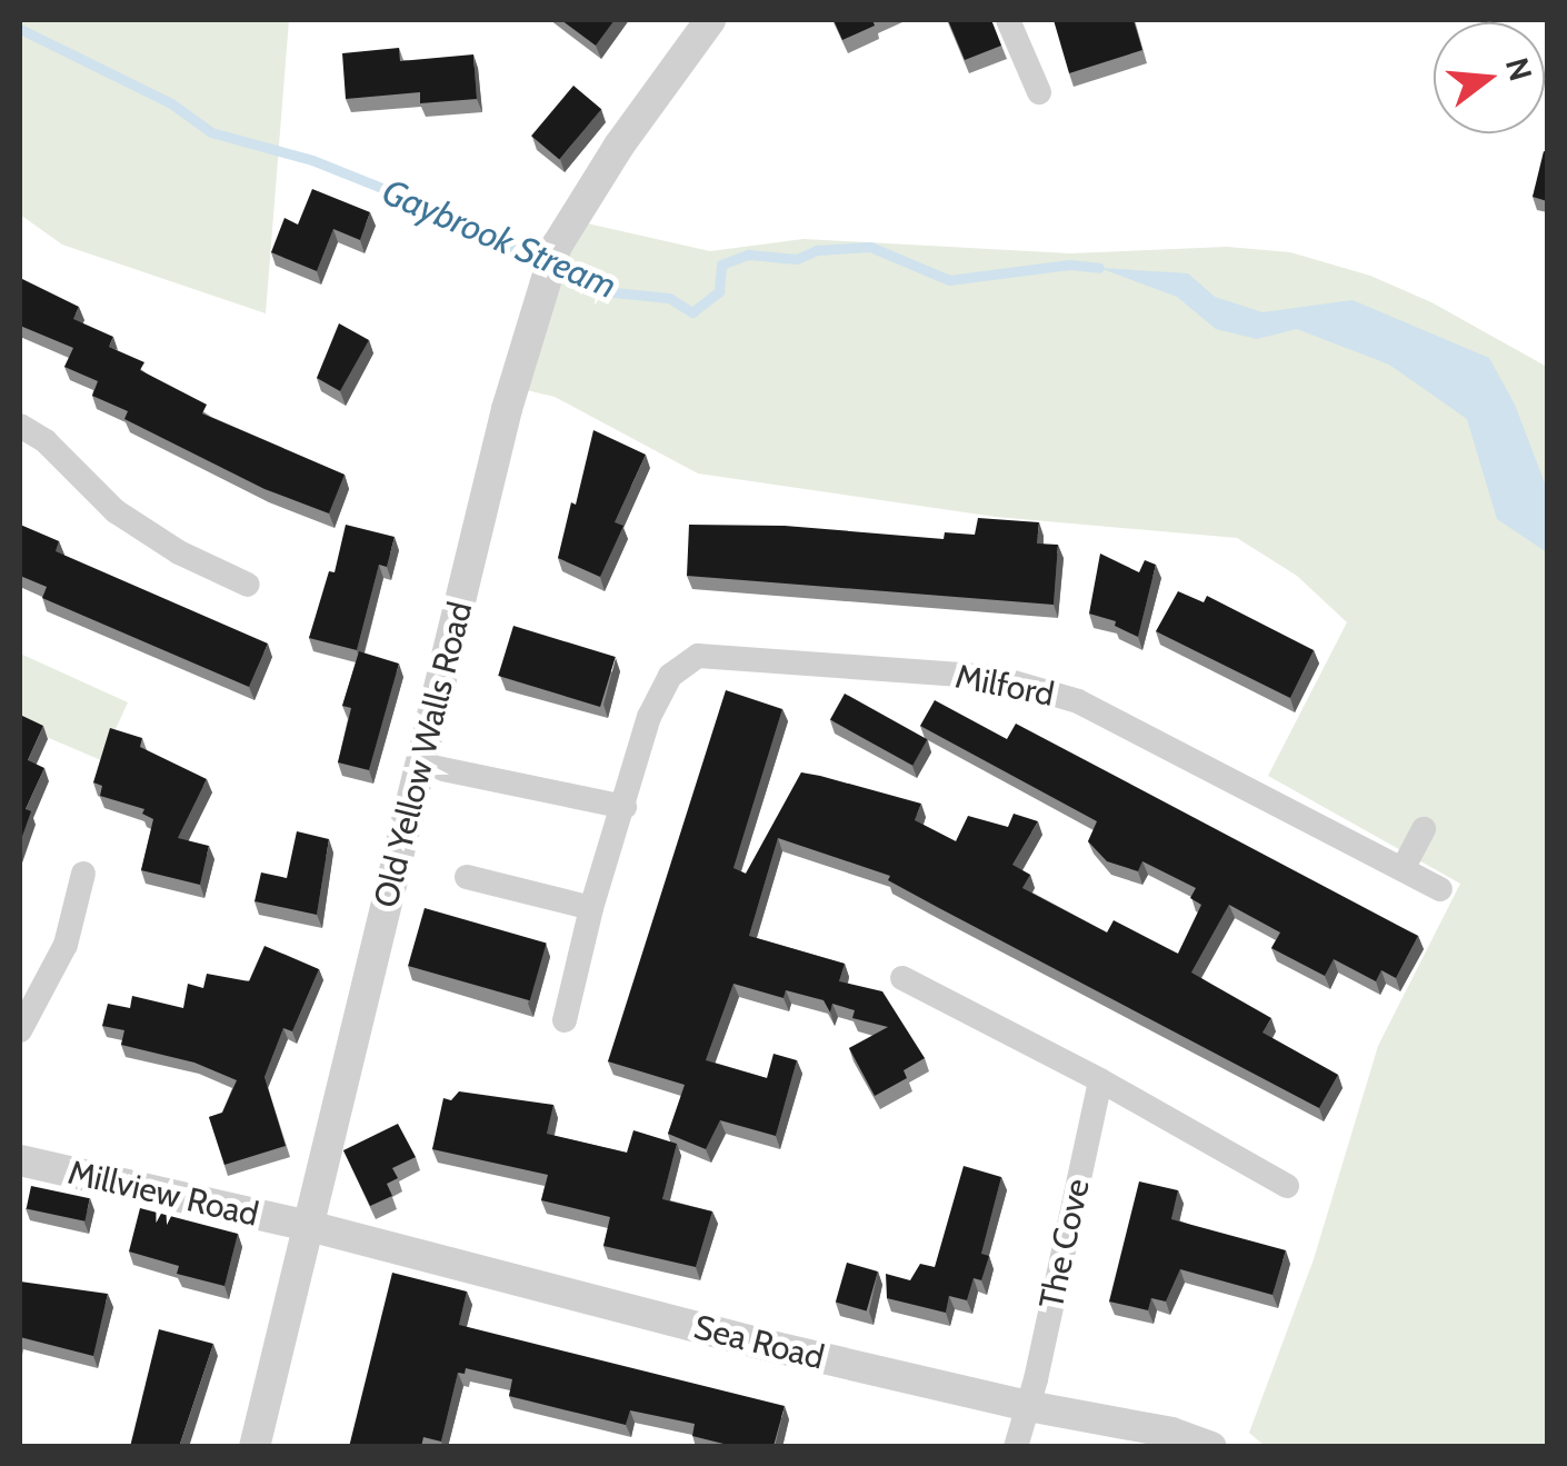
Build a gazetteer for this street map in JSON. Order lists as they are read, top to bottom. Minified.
{"streets":{"street":["Milford","Old Yellow Walls Road","Millview Road","The Cove","Sea Road"]},"crossings":[["Old Yellow Walls Road","Millview Road"],["Old Yellow Walls Road","Sea Road"],["Millview Road","Sea Road"],["The Cove","Sea Road"]],"water":["Gaybrook Stream"],"north":"right"}
